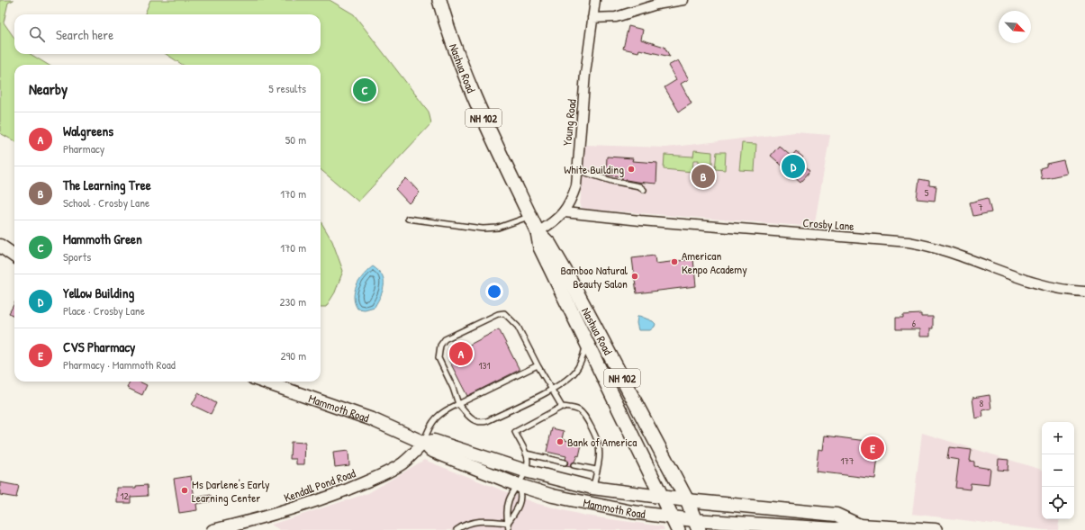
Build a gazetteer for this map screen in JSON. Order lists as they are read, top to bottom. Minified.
{"streets":{"main road":["Nashua Road","NH 102","Mammoth Road"],"street":["Young Road","Crosby Lane","Kendall Pond Road"]},"crossings":[["Nashua Road","Young Road"],["Nashua Road","Mammoth Road"],["Young Road","Crosby Lane"],["Mammoth Road","Kendall Pond Road"]],"places":["White Building","American Kenpo Academy","Bamboo Natural Beauty Salon","Bank of America","Ms Darlene's Early Learning Center"],"house_numbers":["5","7","6","131","8","177","12"],"north":"bottom right","page":{"search":"Search here","heading":["Nearby","5 results"],"pins":["C","D","B","A","E"],"list":[{"mark":"A","name":"Walgreens","note":"Pharmacy","value":"50 m"},{"mark":"B","name":"The Learning Tree","note":"School · Crosby Lane","value":"170 m"},{"mark":"C","name":"Mammoth Green","note":"Sports","value":"170 m"},{"mark":"D","name":"Yellow Building","note":"Place · Crosby Lane","value":"230 m"},{"mark":"E","name":"CVS Pharmacy","note":"Pharmacy · Mammoth Road","value":"290 m"}],"map_buttons":["+","−"]}}
